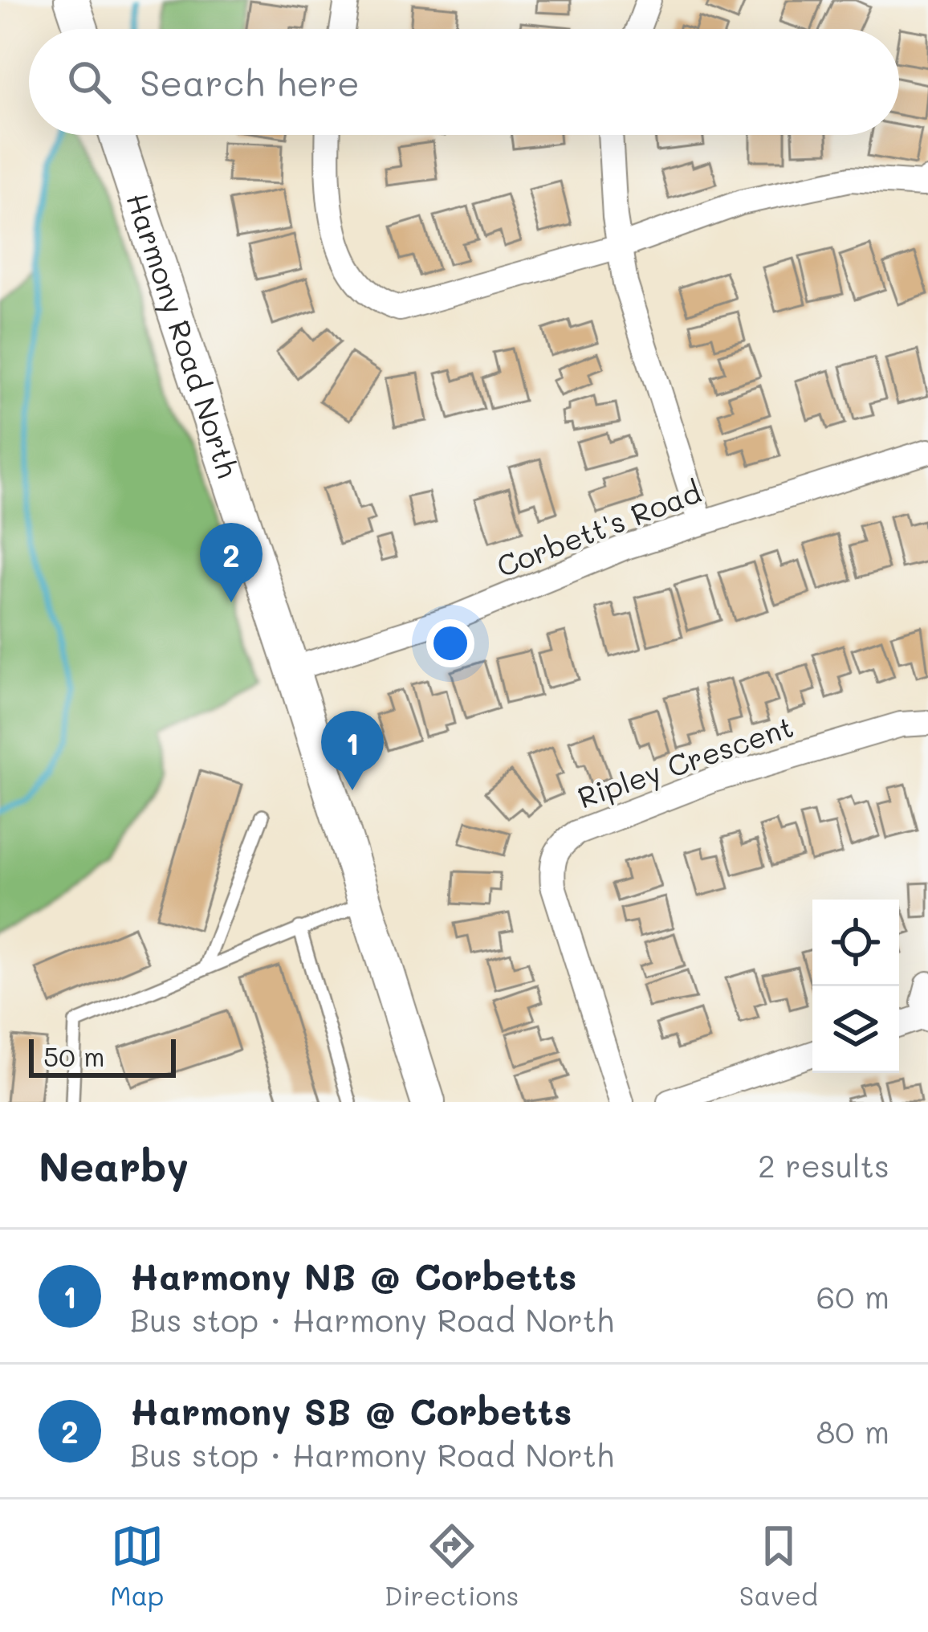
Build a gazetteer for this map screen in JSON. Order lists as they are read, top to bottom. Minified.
{"streets":{"main road":["Harmony Road North"],"street":["Corbett's Road","Ripley Crescent"]},"crossings":[["Harmony Road North","Corbett's Road"]],"scale_bar":"50 m","page":{"search":"Search here","pins":["2","1"],"scale":"50 m","heading":["Nearby","2 results"],"list":[{"mark":"1","name":"Harmony NB @ Corbetts","note":"Bus stop · Harmony Road North","value":"60 m"},{"mark":"2","name":"Harmony SB @ Corbetts","note":"Bus stop · Harmony Road North","value":"80 m"}],"nav":["Map","Directions","Saved"]}}
